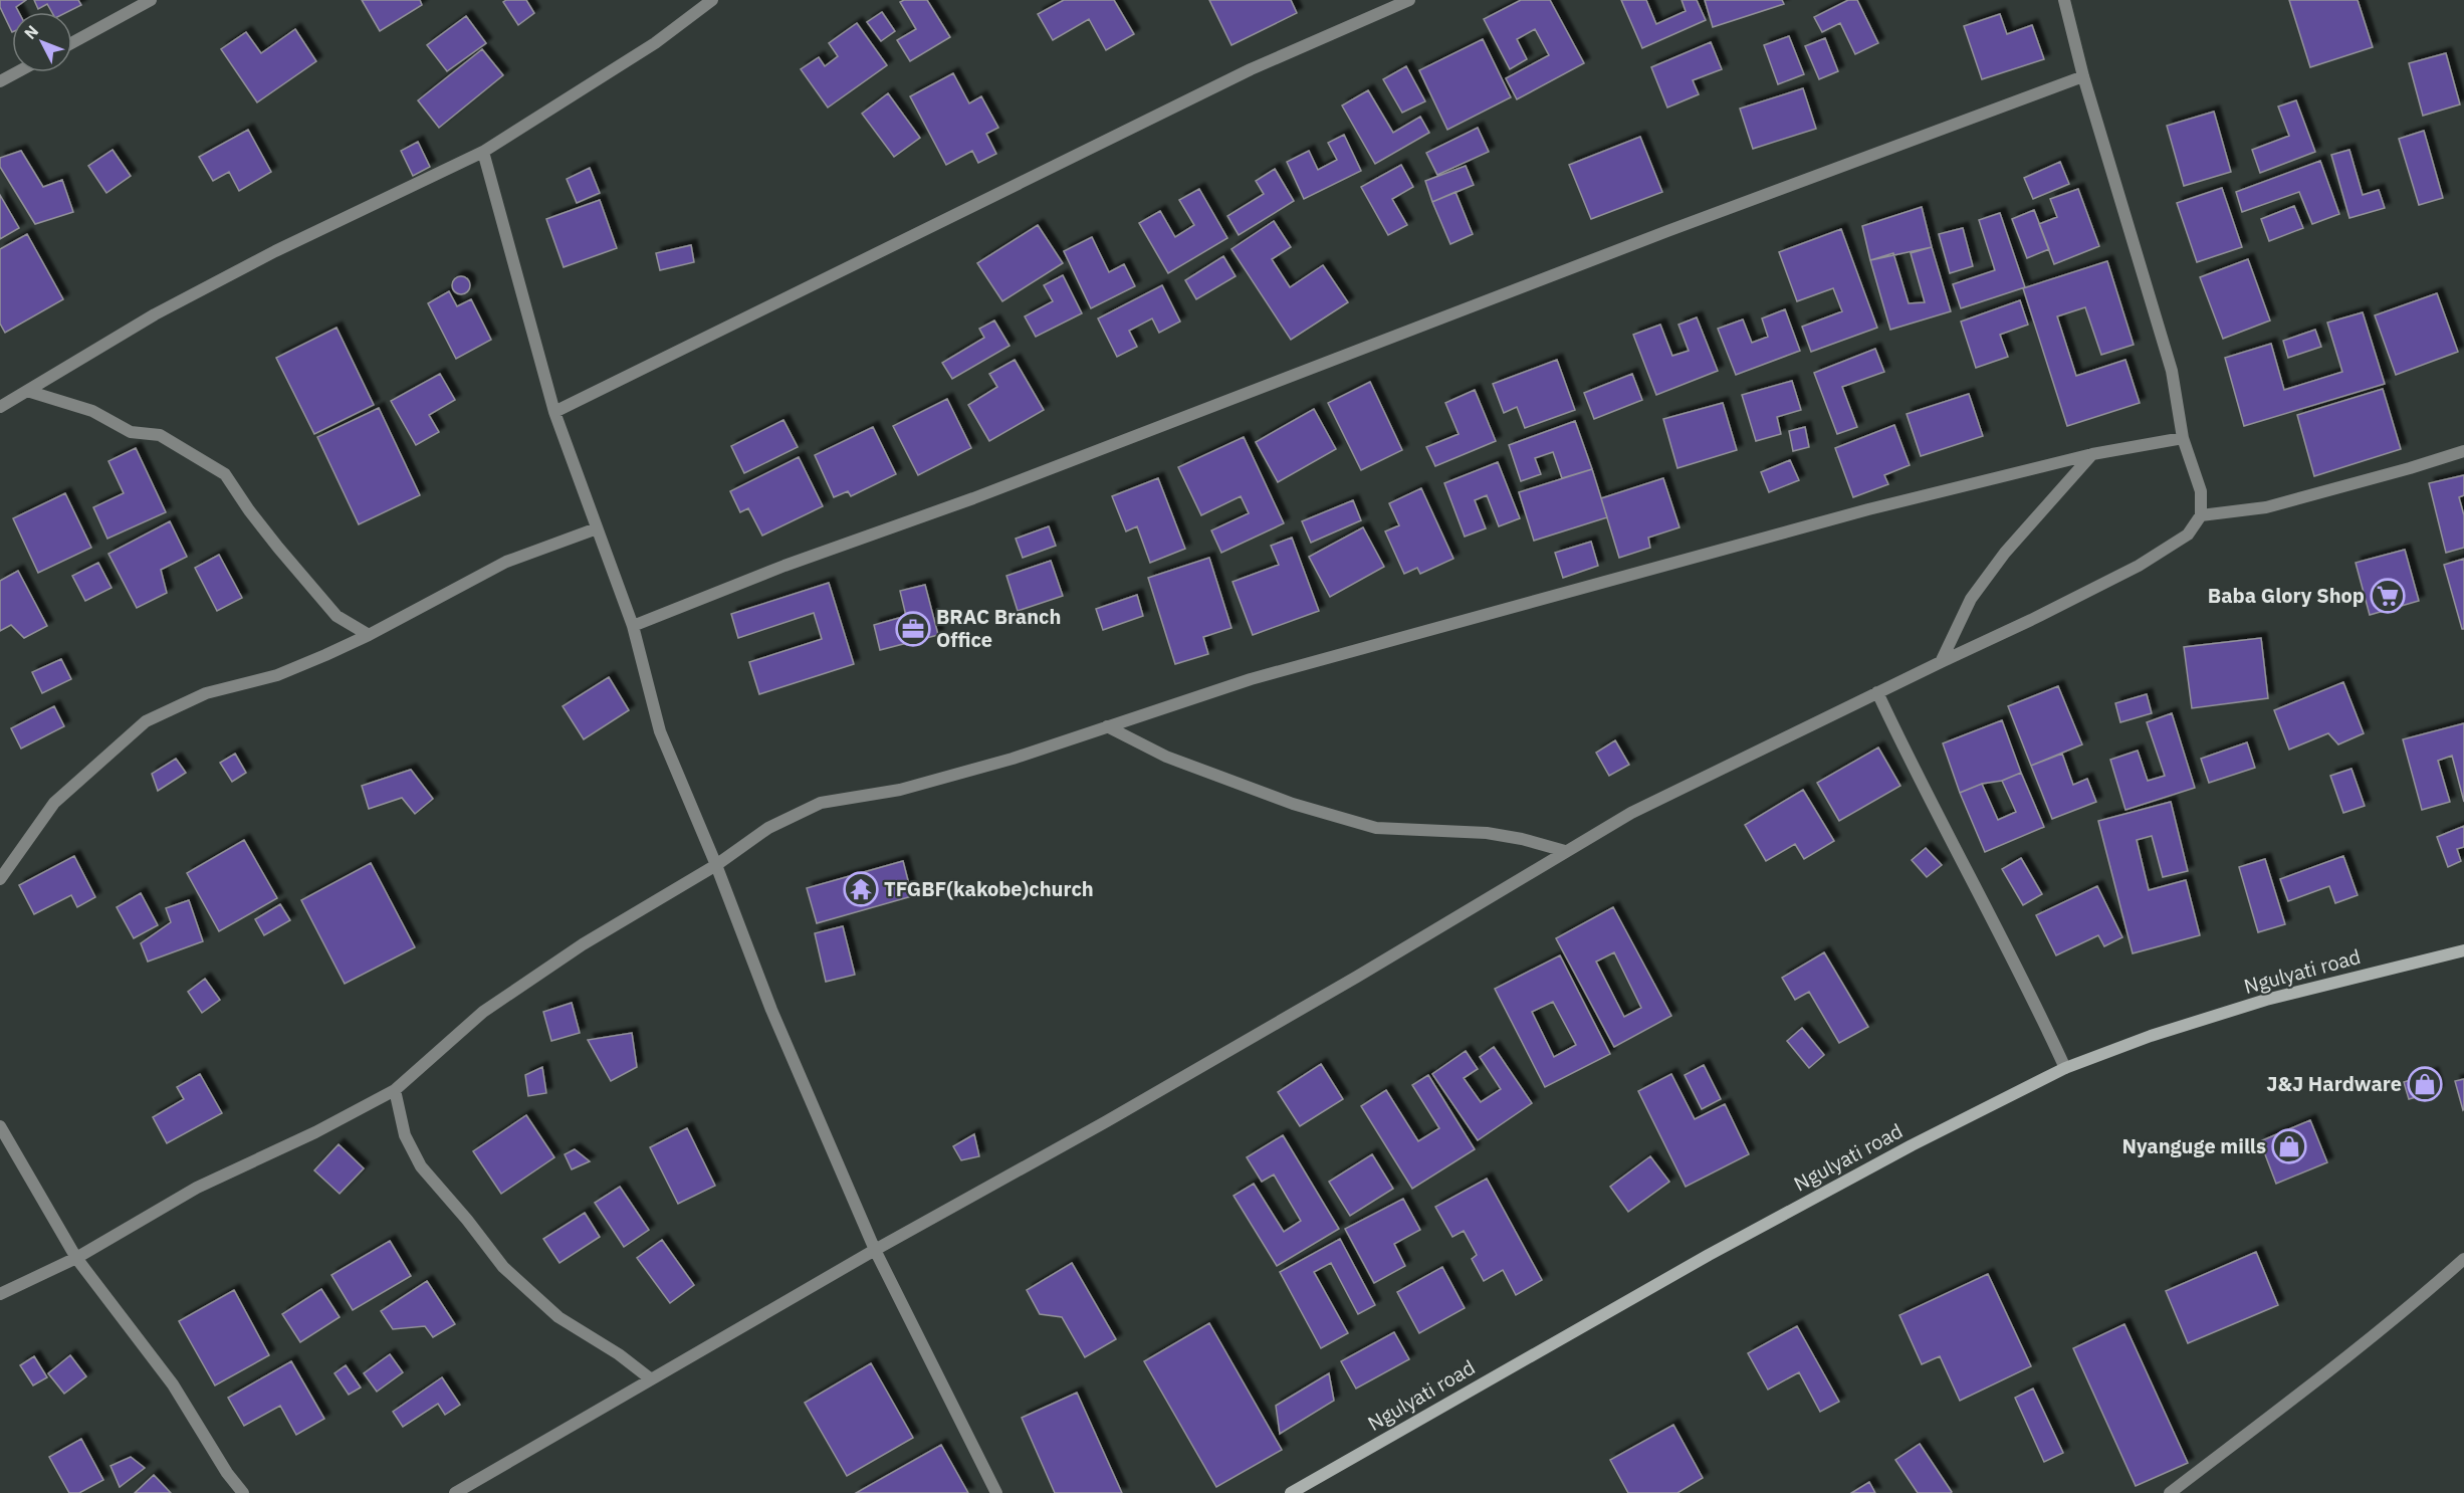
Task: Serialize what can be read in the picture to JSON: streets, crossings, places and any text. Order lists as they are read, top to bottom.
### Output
{
  "streets": {
    "main road": ["Ngulyati road"]
  },
  "places": {
    "supermarket": ["Baba Glory Shop"],
    "office": ["BRAC Branch Office"],
    "temple": ["TFGBF(kakobe)church"],
    "shop": ["J&J Hardware", "Nyanguge mills"]
  },
  "north": "top left"
}
